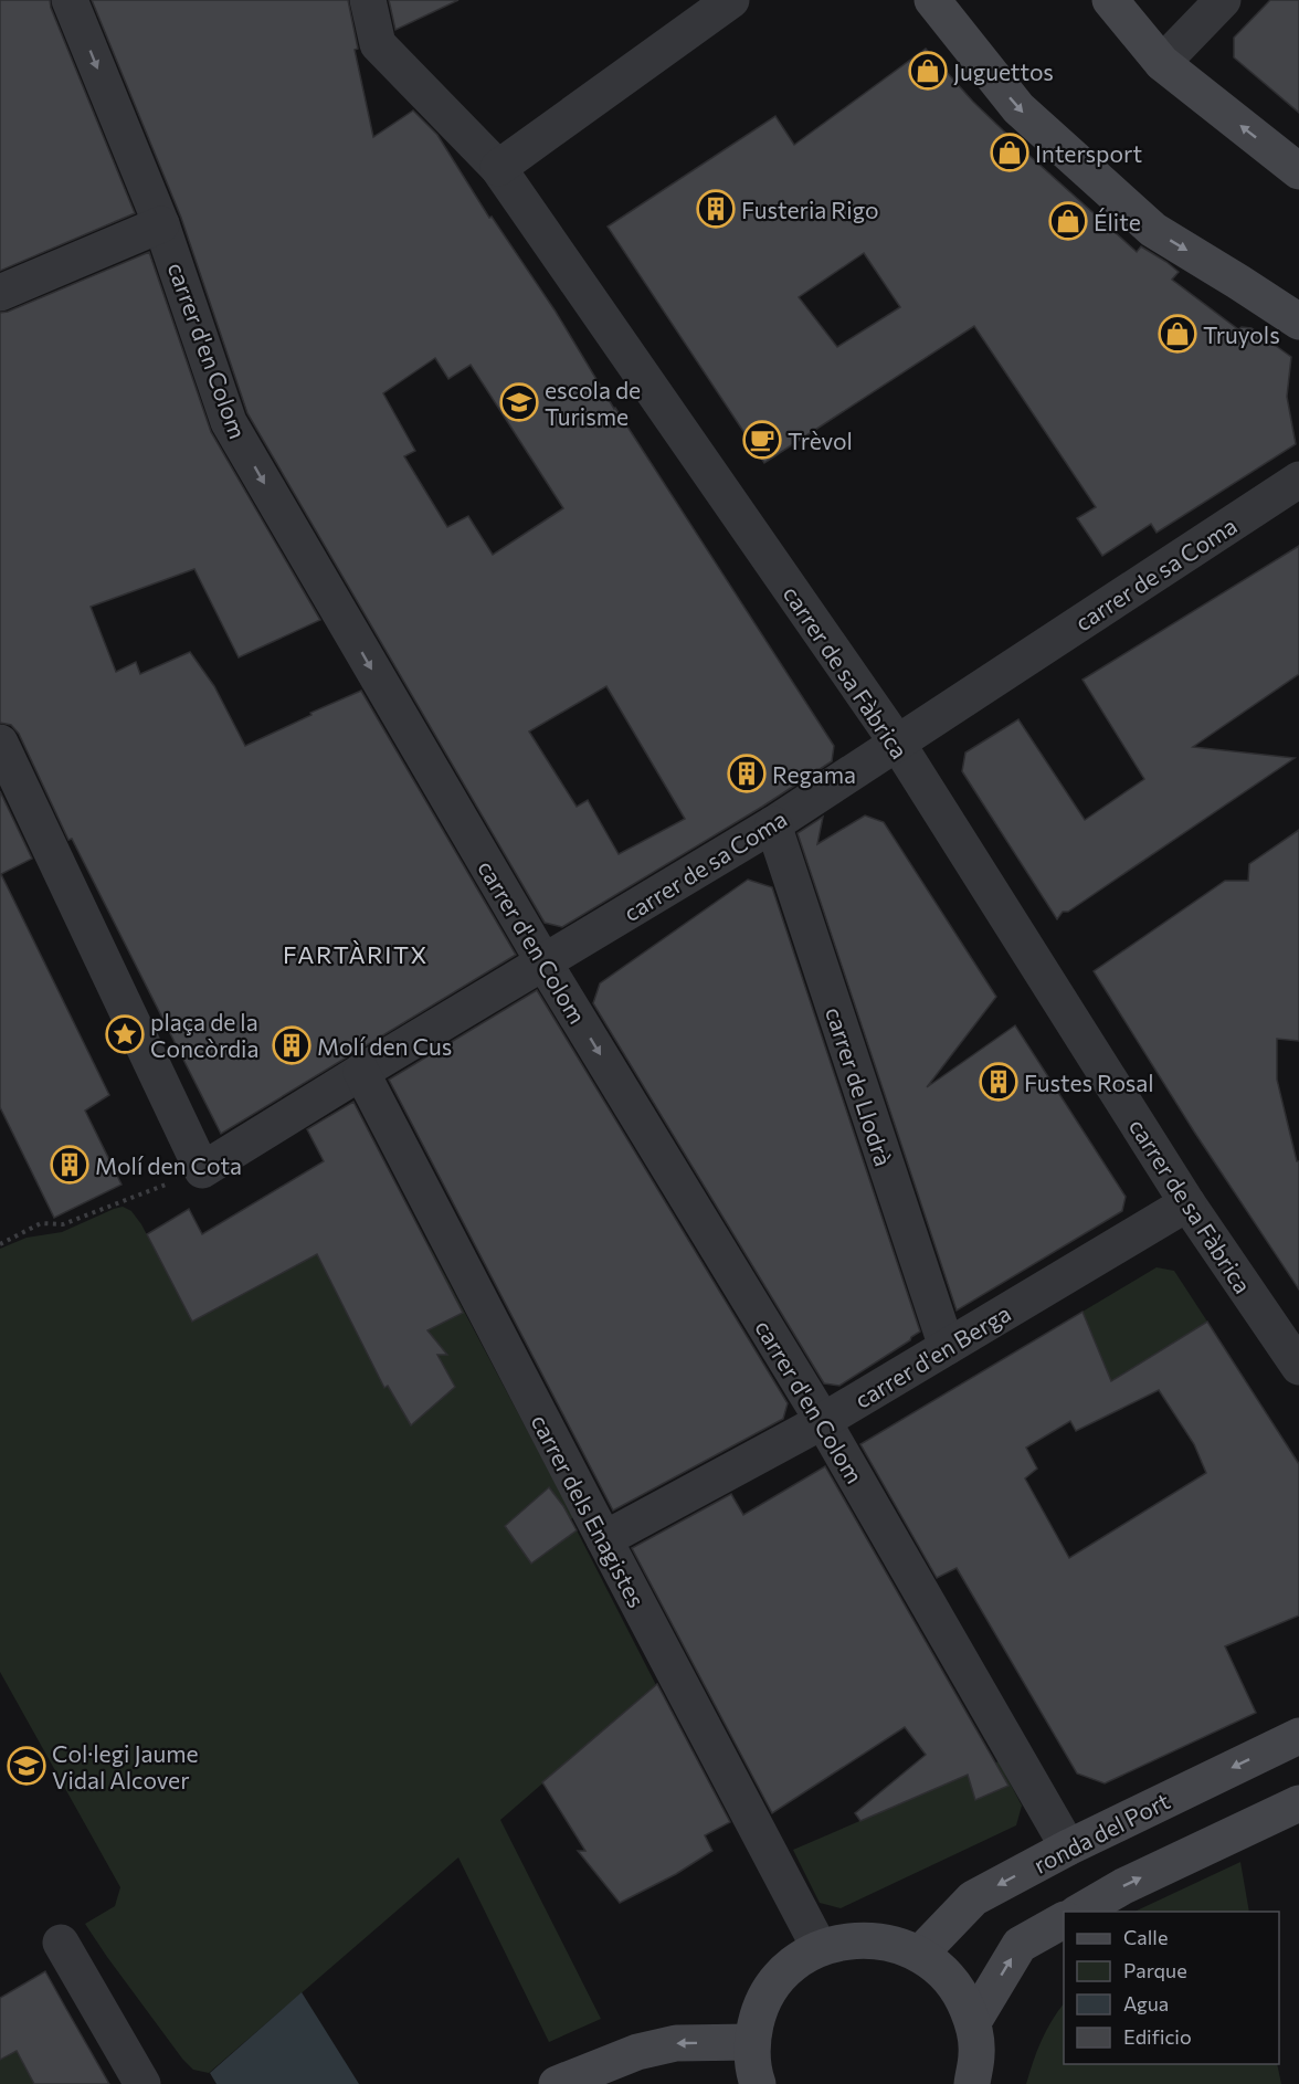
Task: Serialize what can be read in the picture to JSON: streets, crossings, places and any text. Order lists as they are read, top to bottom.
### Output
{
  "streets": {
    "main road": ["ronda del Port"],
    "street": [
      "carrer d'en Colom",
      "carrer de sa Coma",
      "carrer de sa Fàbrica",
      "carrer de Llodrà",
      "carrer d'en Berga",
      "carrer dels Enagistes"
    ]
  },
  "crossings": [
    ["carrer d'en Colom", "carrer de sa Coma"],
    ["carrer d'en Colom", "carrer d'en Berga"],
    ["carrer d'en Colom", "ronda del Port"],
    ["carrer de sa Coma", "carrer de sa Fàbrica"],
    ["carrer de sa Coma", "carrer de Llodrà"],
    ["carrer de sa Coma", "carrer dels Enagistes"],
    ["carrer de sa Fàbrica", "carrer d'en Berga"],
    ["carrer de Llodrà", "carrer d'en Berga"],
    ["carrer d'en Berga", "carrer dels Enagistes"]
  ],
  "one_way": ["carrer d'en Colom"],
  "districts": ["FARTÀRITX"],
  "places": {
    "shop": [
      "Juguettos",
      "Intersport",
      "Élite",
      "Truyols"
    ],
    "building": [
      "Fusteria Rigo",
      "Regama",
      "Molí den Cus",
      "Fustes Rosal",
      "Molí den Cota"
    ],
    "school or university": ["escola de Turisme", "Col·legi Jaume Vidal Alcover"],
    "cafe": ["Trèvol"],
    "place": ["plaça de la Concòrdia"]
  },
  "legend": [
    "Calle",
    "Parque",
    "Agua",
    "Edificio"
  ]
}
